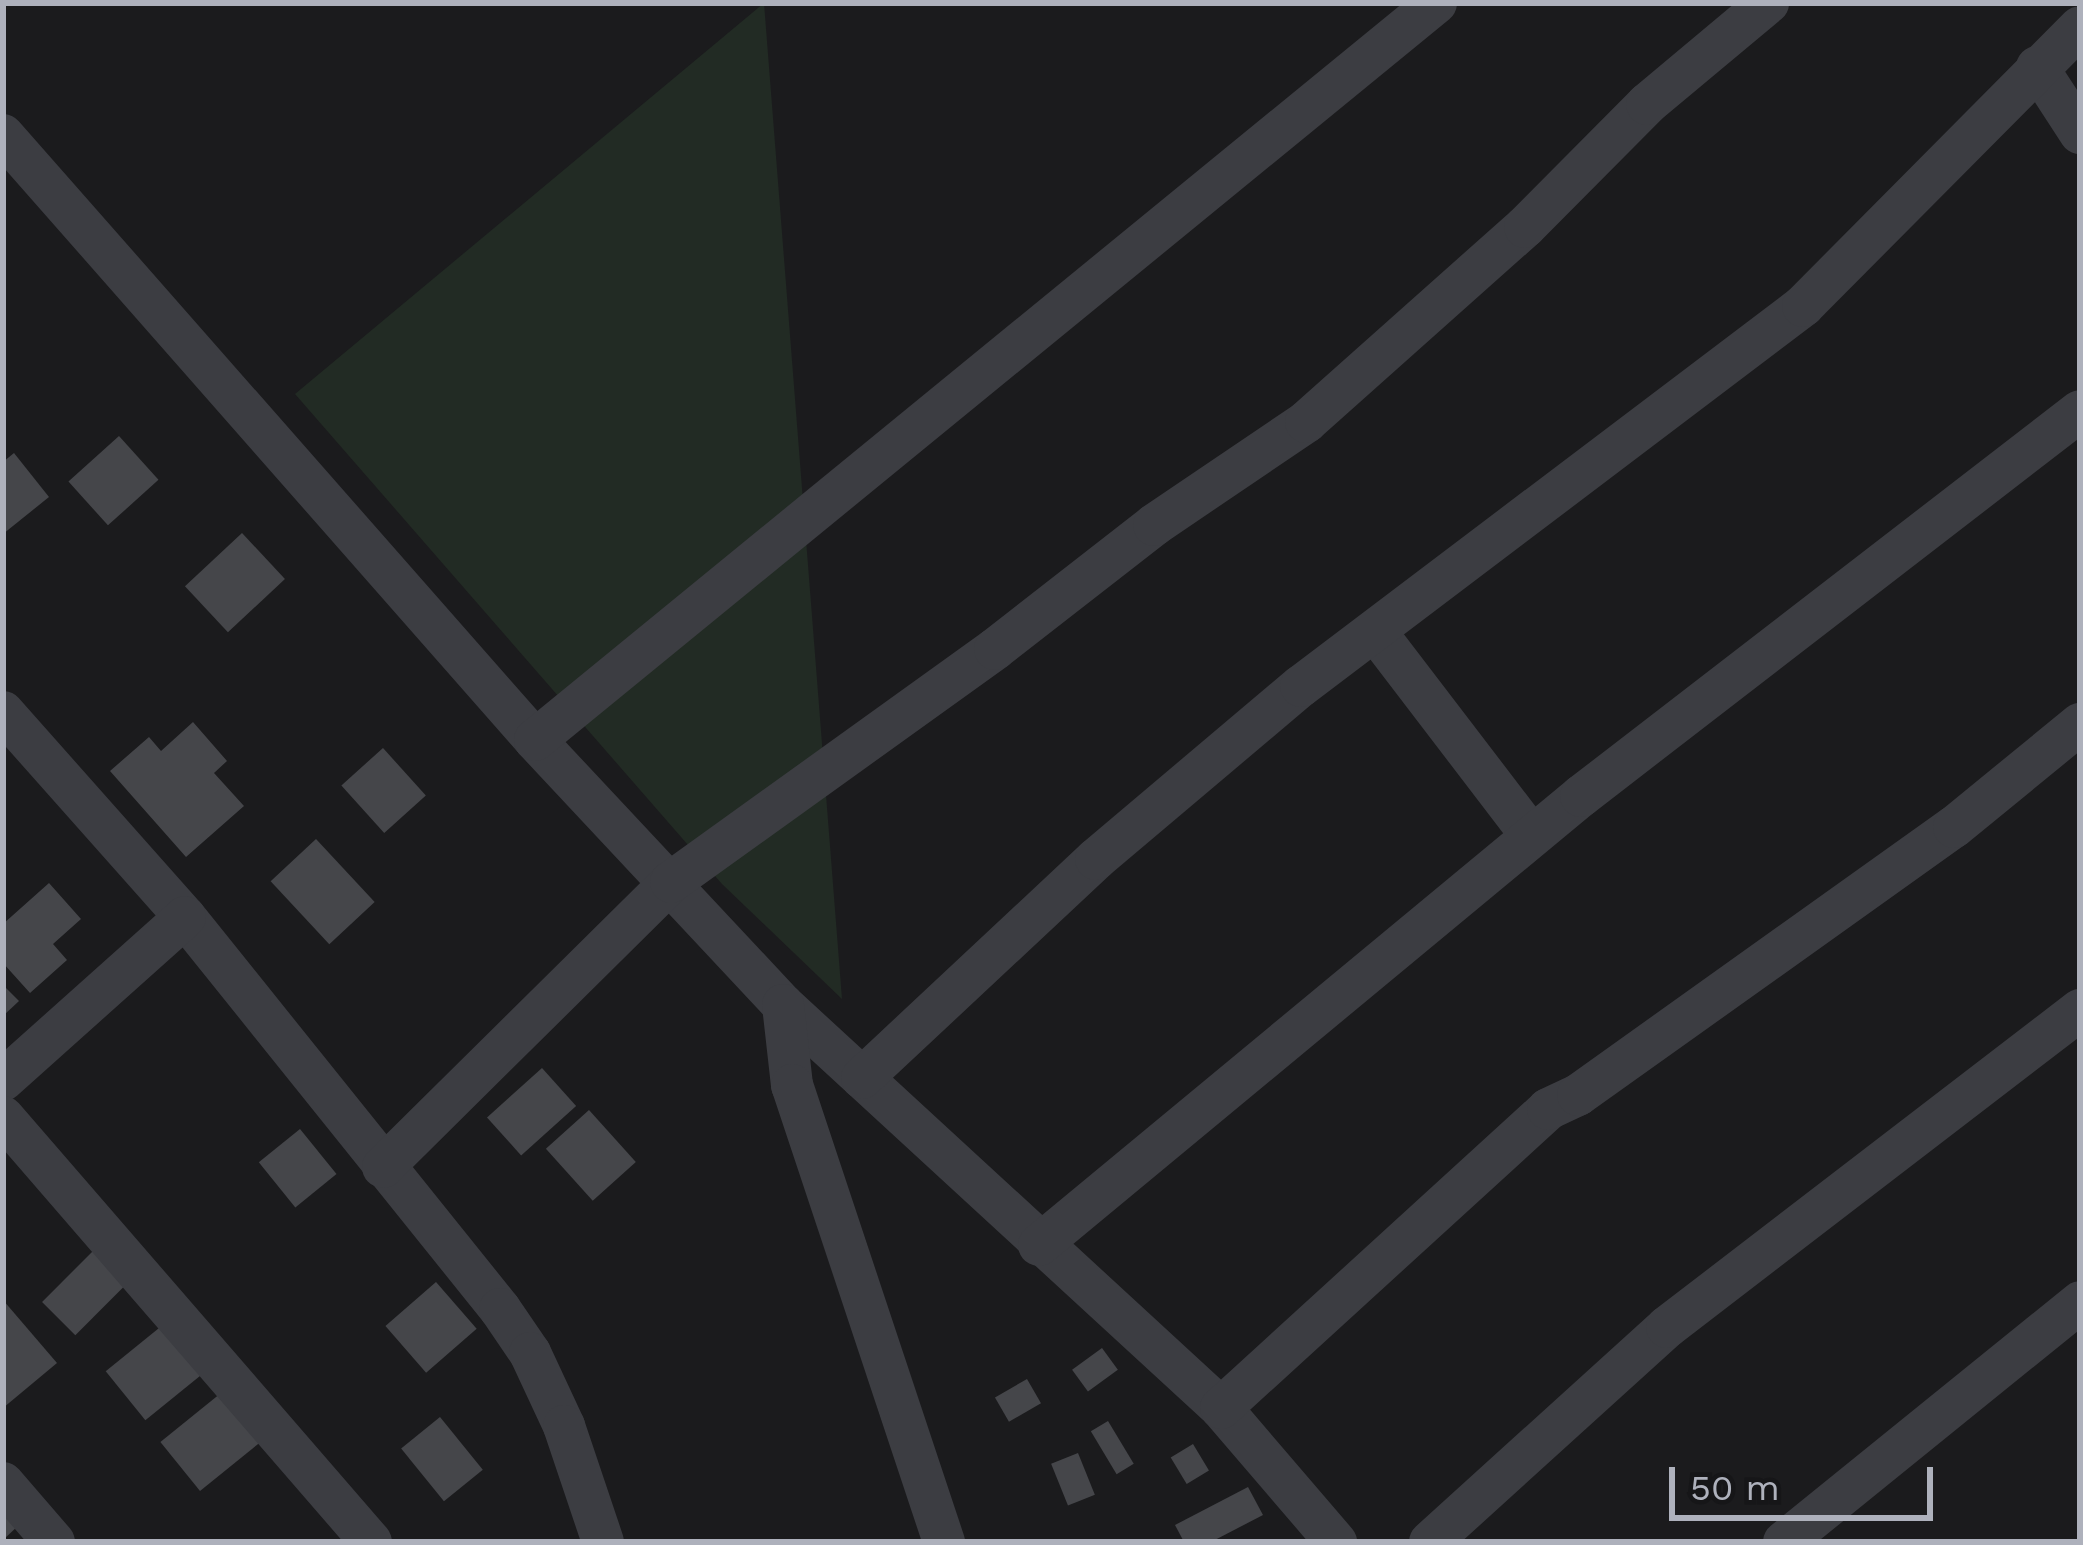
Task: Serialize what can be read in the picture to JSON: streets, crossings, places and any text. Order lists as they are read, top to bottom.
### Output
{
  "scale_bar": "50 m"
}
